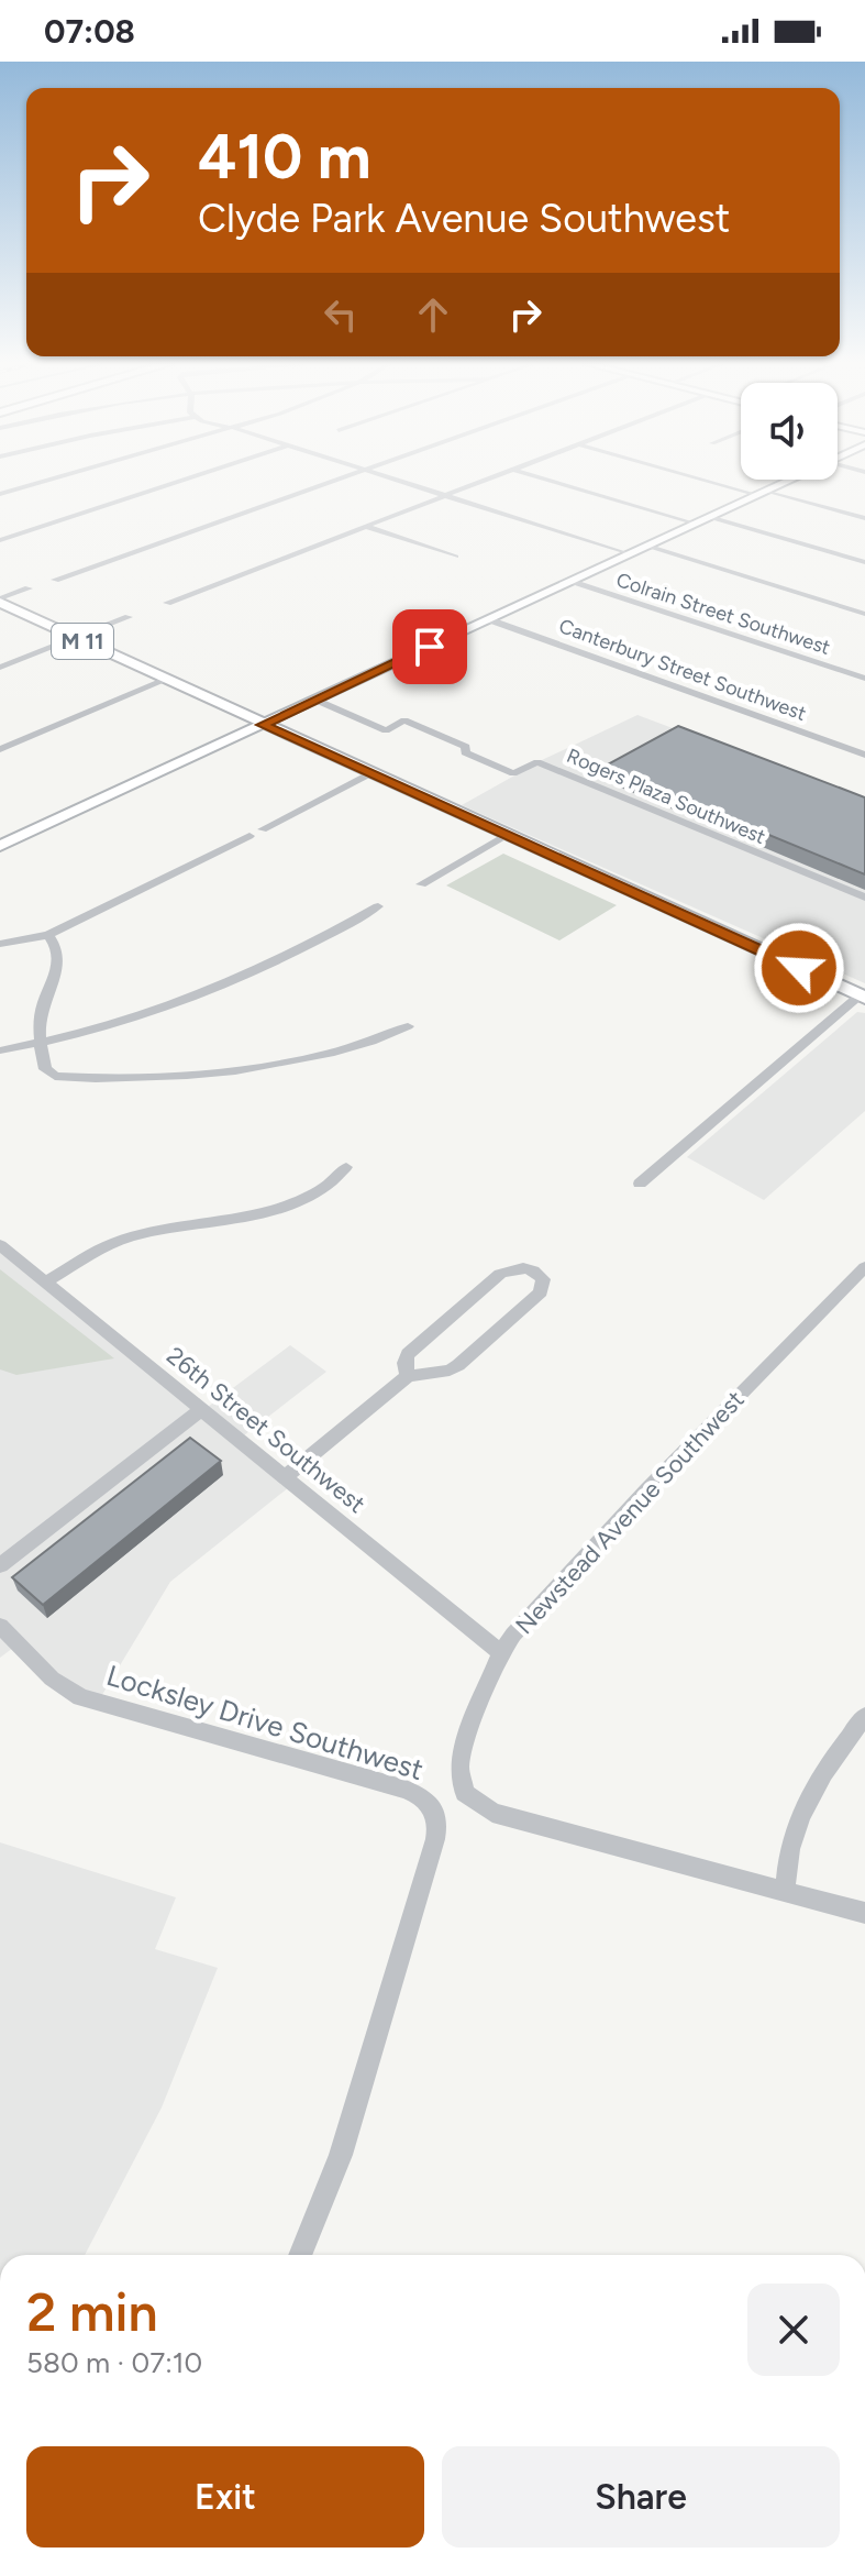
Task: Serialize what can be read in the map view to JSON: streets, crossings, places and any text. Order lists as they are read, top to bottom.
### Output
{
  "streets": {
    "main road": ["M 11"],
    "street": [
      "Colrain Street Southwest",
      "Canterbury Street Southwest",
      "Rogers Plaza Southwest",
      "26th Street Southwest",
      "Newstead Avenue Southwest",
      "Locksley Drive Southwest"
    ]
  },
  "crossings": [
    ["26th Street Southwest", "Newstead Avenue Southwest"]
  ],
  "page": {
    "status": "07:08",
    "turn": ["410 m", "Clyde Park Avenue Southwest"],
    "heading": ["2 min", "580 m · 07:10"],
    "buttons": ["Exit", "Share"]
  }
}
